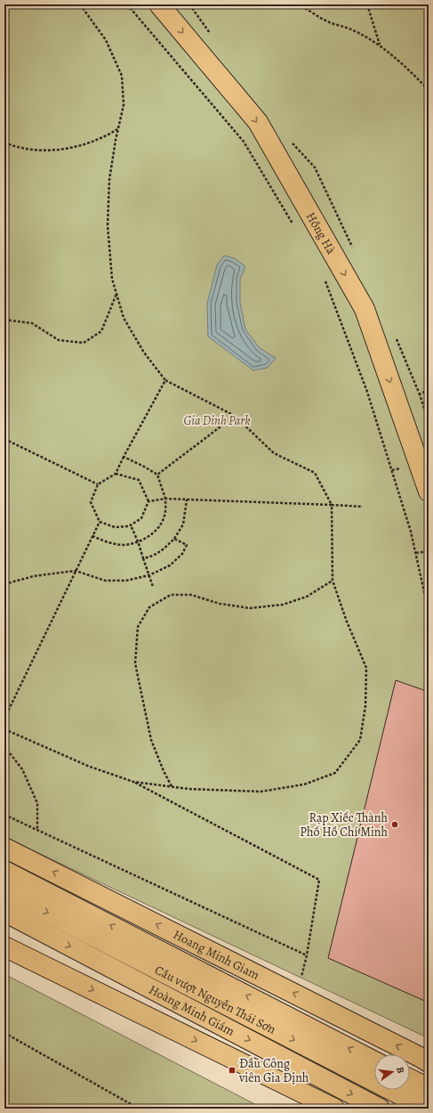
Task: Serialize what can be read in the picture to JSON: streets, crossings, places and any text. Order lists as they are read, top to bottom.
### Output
{
  "streets": {
    "main road": [
      "Hồng Hà",
      "Hoang Minh Giam",
      "Cầu vượt Nguyễn Thái Sơn",
      "Hoàng Minh Giám"
    ]
  },
  "one_way": ["Hồng Hà", "Hoang Minh Giam", "Hoàng Minh Giám"],
  "parks": ["Gia Dinh Park"],
  "places": {
    "other": ["Rạp Xiếc Thành Phố Hồ Chí Minh"],
    "transit": ["Đầu Công viên Gia Định"]
  },
  "north": "right"
}
